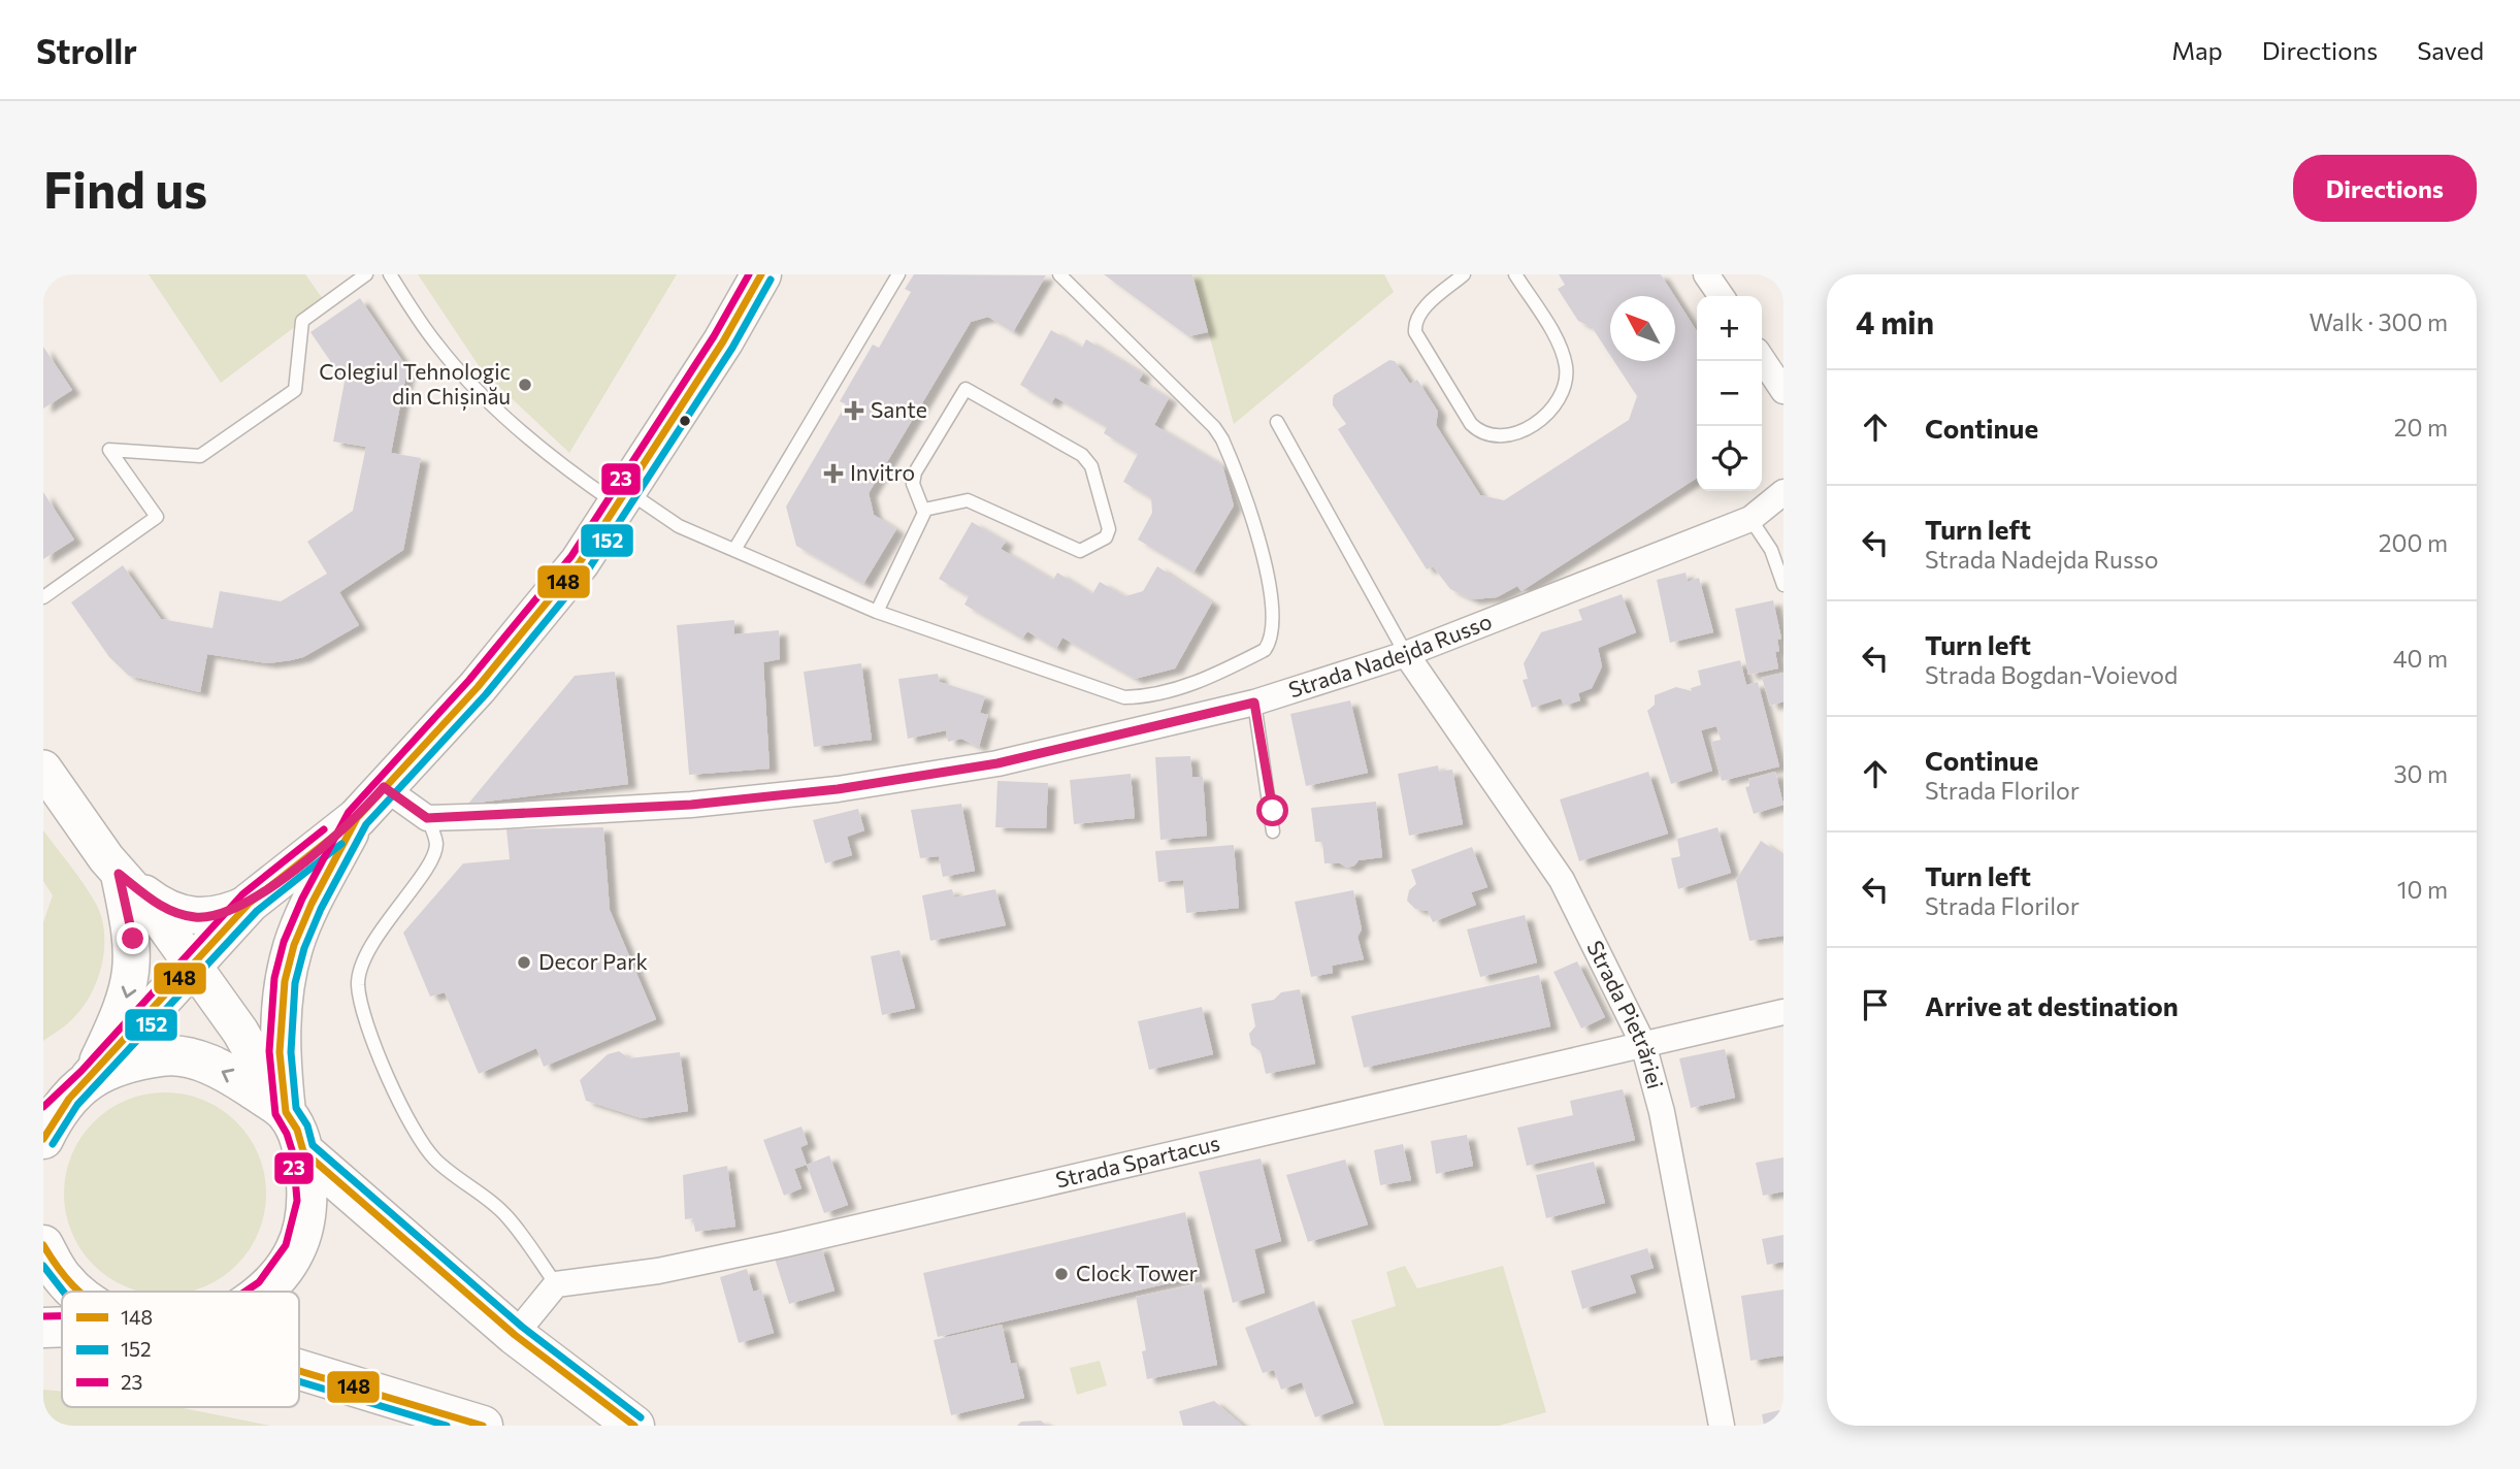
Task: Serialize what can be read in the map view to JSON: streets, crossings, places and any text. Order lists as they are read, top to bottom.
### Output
{
  "streets": {
    "street": ["Strada Nadejda Russo", "Strada Pietrăriei", "Strada Spartacus"]
  },
  "crossings": [
    ["Strada Nadejda Russo", "Strada Pietrăriei"],
    ["Strada Pietrăriei", "Strada Spartacus"]
  ],
  "places": {
    "other": ["Colegiul Tehnologic din Chișinău", "Decor Park", "Clock Tower"],
    "health": ["Sante", "Invitro"]
  },
  "lines": ["transit line 148", "transit line 23", "transit line 152"],
  "legend": ["148", "152", "23"],
  "north": "top left",
  "page": {
    "header": "Strollr",
    "nav": ["Map", "Directions", "Saved"],
    "buttons": "Directions",
    "title": "Find us",
    "heading": ["4 min", "Walk · 300 m"],
    "map_buttons": ["+", "−"],
    "list": [
      ["Continue", "20 m"],
      ["Turn left", "Strada Nadejda Russo", "200 m"],
      ["Turn left", "Strada Bogdan-Voievod", "40 m"],
      ["Continue", "Strada Florilor", "30 m"],
      ["Turn left", "Strada Florilor", "10 m"],
      "Arrive at destination"
    ]
  }
}
